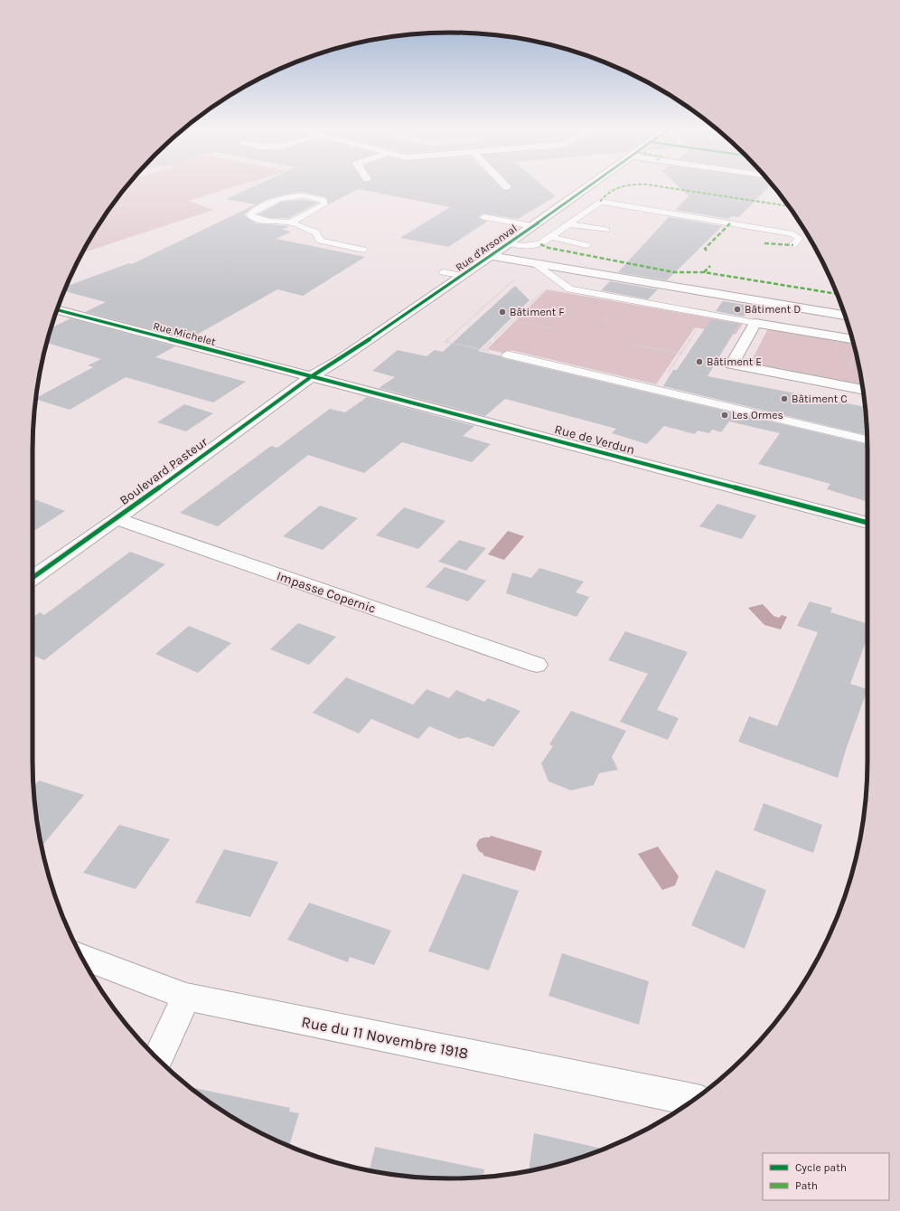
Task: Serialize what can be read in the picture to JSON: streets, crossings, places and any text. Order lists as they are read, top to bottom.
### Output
{
  "streets": {
    "street": [
      "Rue d'Arsonval",
      "Rue Michelet",
      "Rue de Verdun",
      "Boulevard Pasteur",
      "Impasse Copernic",
      "Rue du 11 Novembre 1918"
    ]
  },
  "crossings": [
    ["Rue d'Arsonval", "Rue Michelet"],
    ["Rue d'Arsonval", "Rue de Verdun"],
    ["Rue d'Arsonval", "Boulevard Pasteur"],
    ["Rue Michelet", "Rue de Verdun"],
    ["Rue Michelet", "Boulevard Pasteur"],
    ["Rue de Verdun", "Boulevard Pasteur"],
    ["Boulevard Pasteur", "Impasse Copernic"]
  ],
  "places": [
    "Bâtiment D",
    "Bâtiment F",
    "Bâtiment E",
    "Bâtiment C",
    "Les Ormes"
  ],
  "legend": ["Cycle path", "Path"]
}
